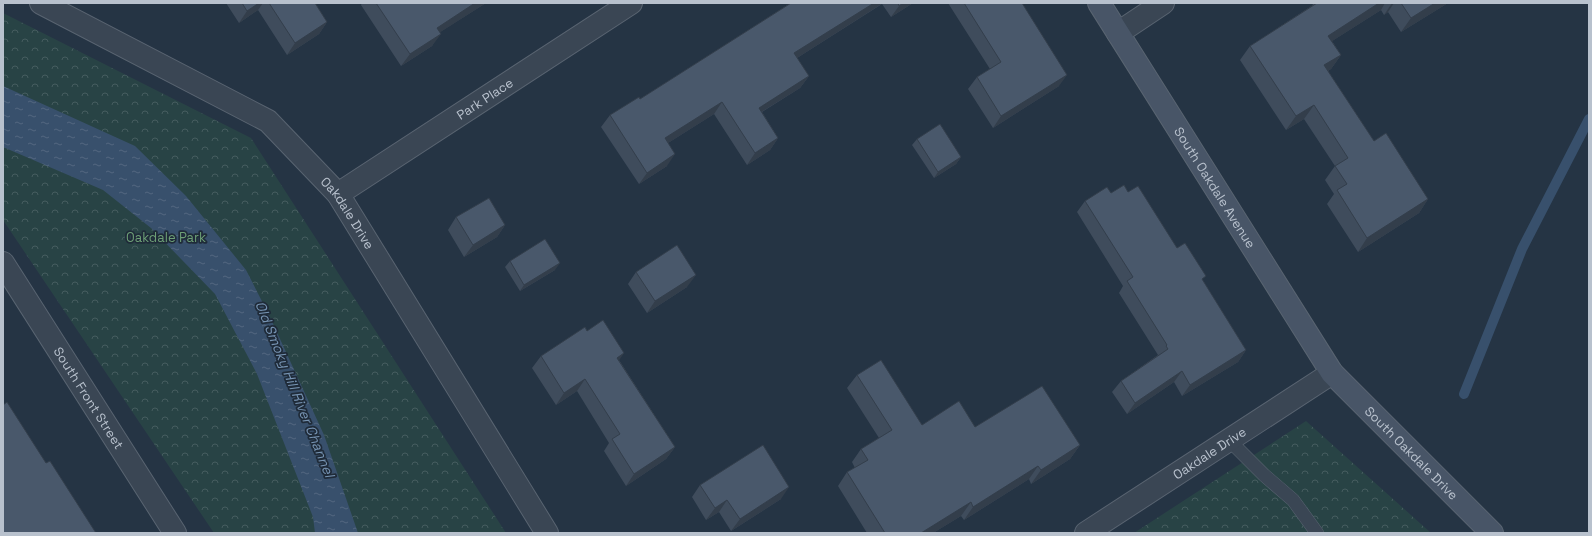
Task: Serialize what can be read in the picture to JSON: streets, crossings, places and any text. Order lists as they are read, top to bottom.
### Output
{
  "streets": {
    "street": [
      "Park Place",
      "South Oakdale Avenue",
      "Oakdale Drive",
      "South Front Street",
      "South Oakdale Drive"
    ]
  },
  "crossings": [
    ["Park Place", "Oakdale Drive"],
    ["South Oakdale Avenue", "Oakdale Drive"],
    ["South Oakdale Avenue", "South Oakdale Drive"],
    ["Oakdale Drive", "South Oakdale Drive"]
  ],
  "water": ["Old Smoky Hill River Channel"],
  "parks": ["Oakdale Park"]
}
